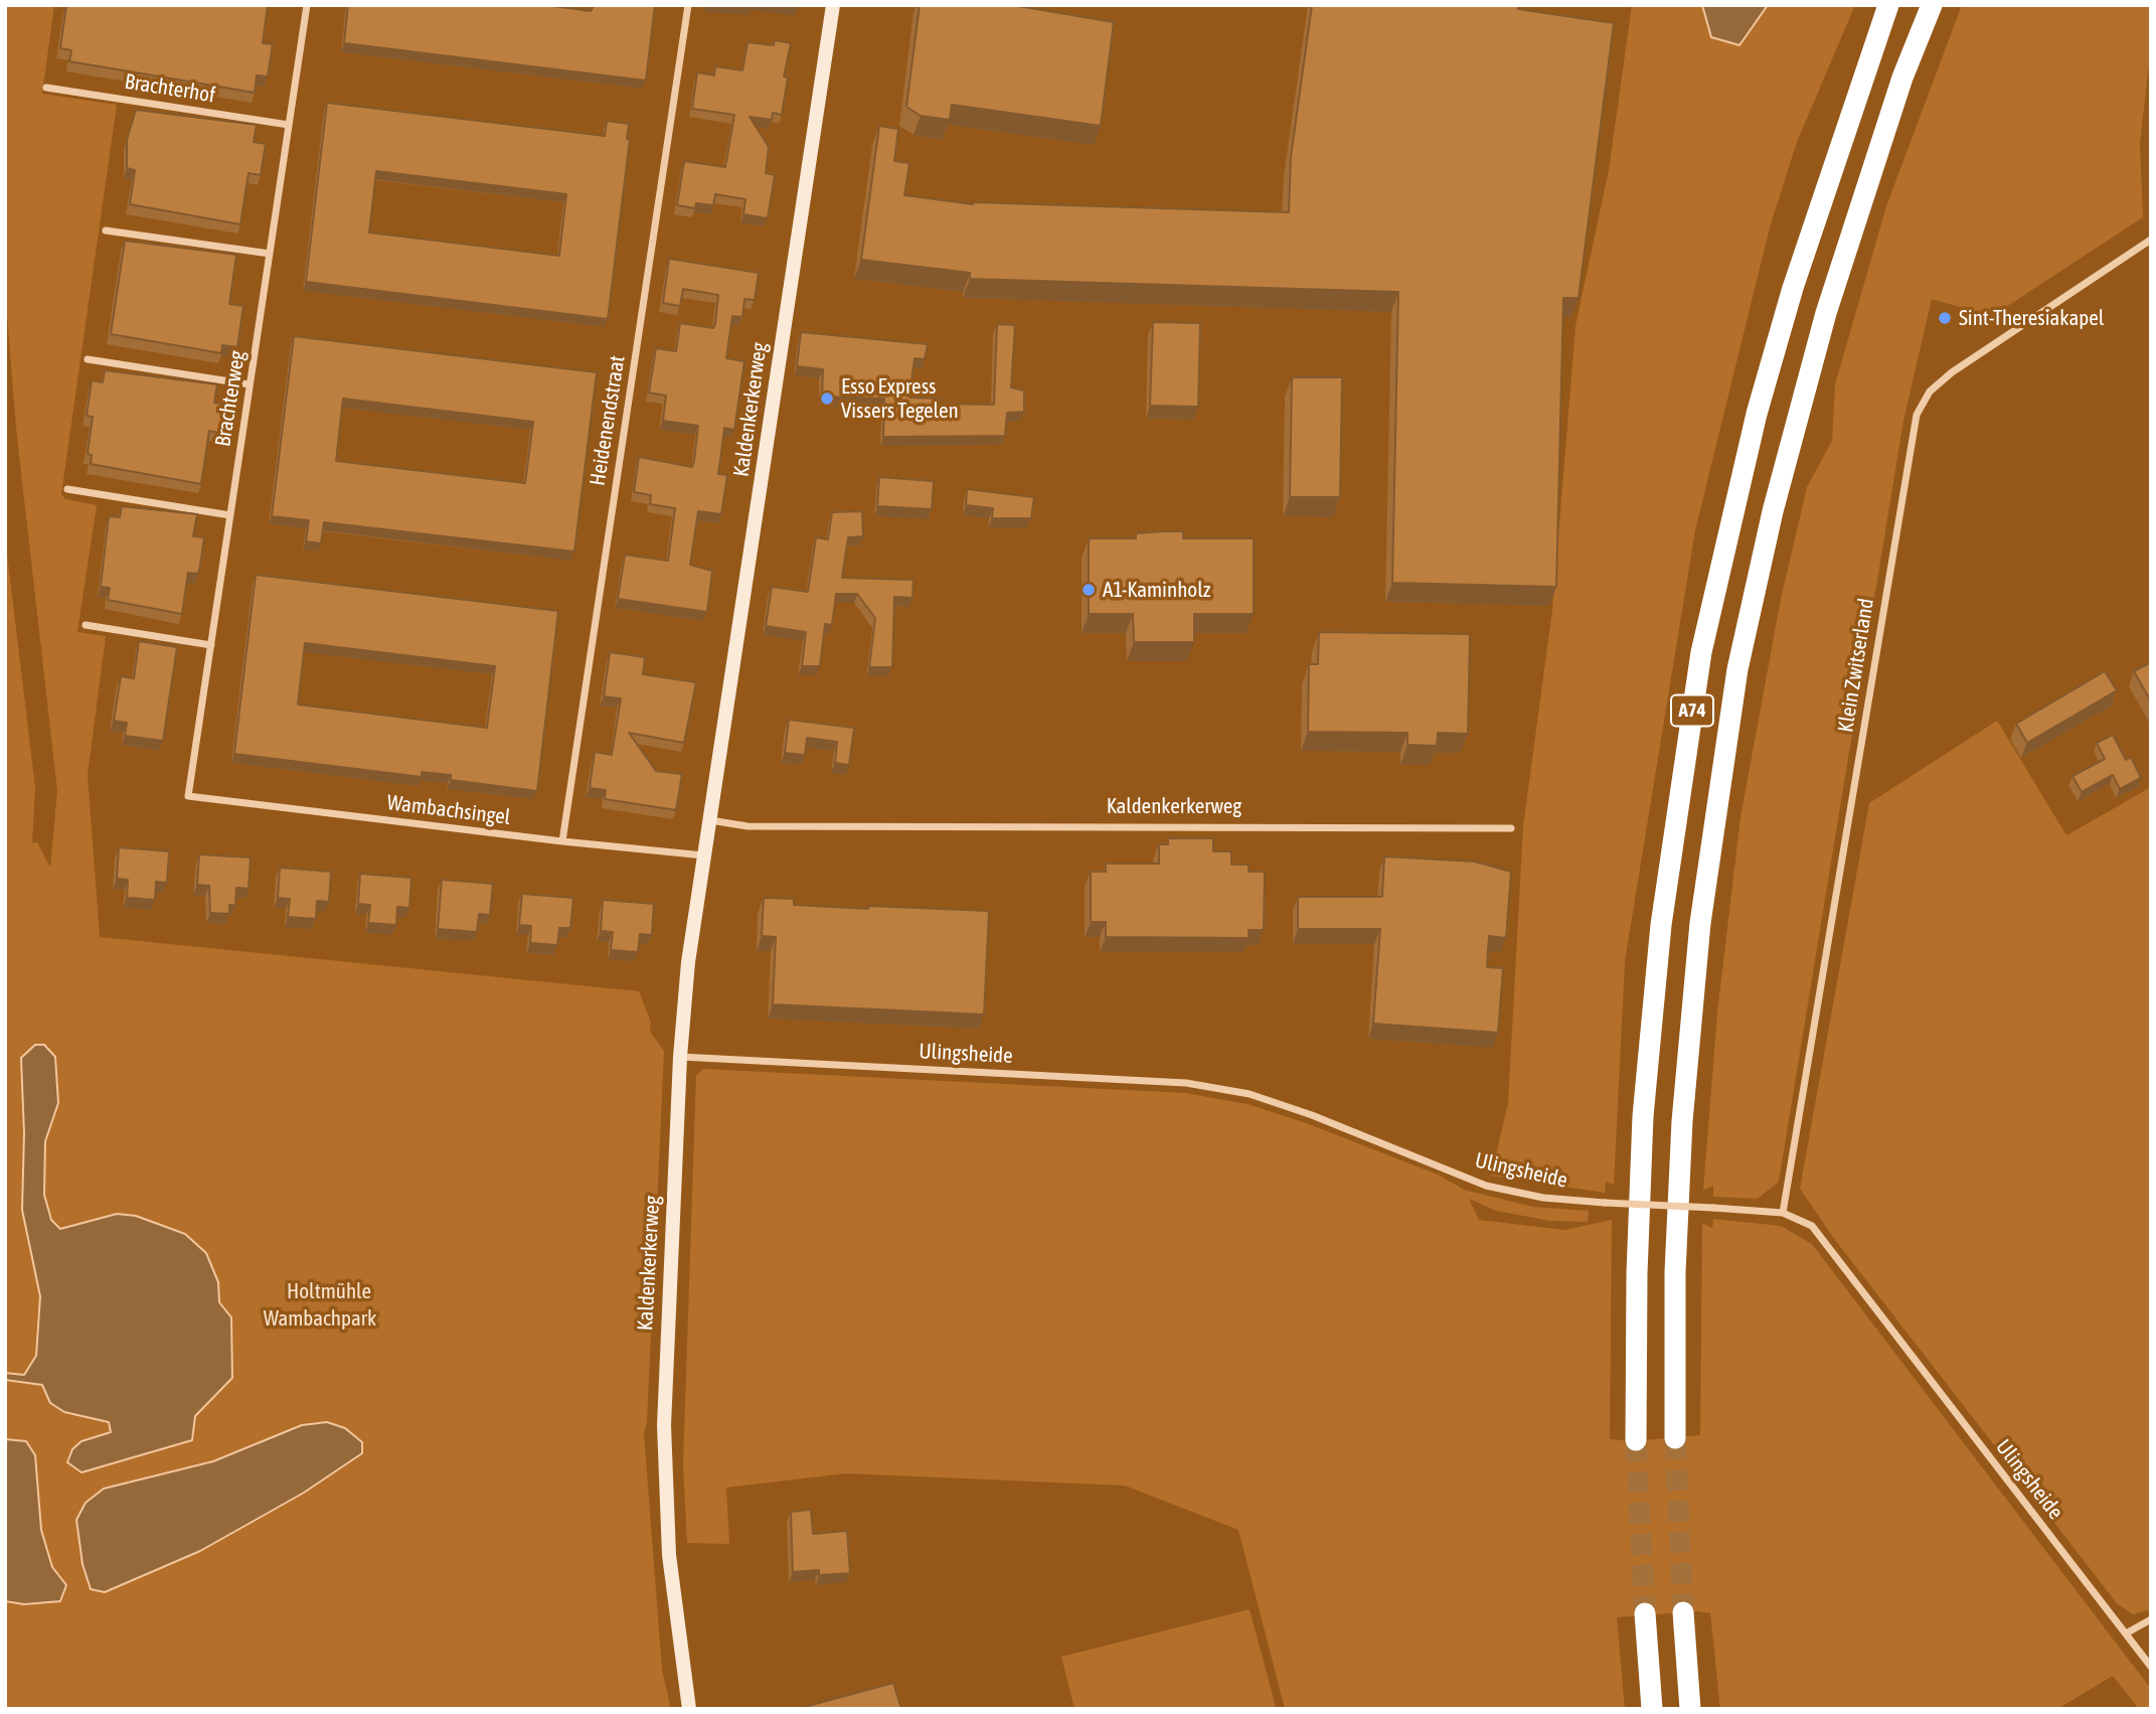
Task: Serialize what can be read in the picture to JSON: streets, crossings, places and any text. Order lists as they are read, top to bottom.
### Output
{
  "streets": {
    "highway": ["A74"],
    "main road": ["Kaldenkerkerweg"],
    "street": [
      "Brachterhof",
      "Brachterweg",
      "Heidenendstraat",
      "Klein Zwitserland",
      "Wambachsingel",
      "Ulingsheide"
    ]
  },
  "crossings": [
    ["Brachterhof", "Brachterweg"],
    ["Brachterweg", "Wambachsingel"],
    ["Kaldenkerkerweg", "Wambachsingel"],
    ["Kaldenkerkerweg", "Ulingsheide"],
    ["Heidenendstraat", "Wambachsingel"],
    ["Klein Zwitserland", "Ulingsheide"]
  ],
  "parks": ["Holtmühle", "Wambachpark"],
  "places": ["Sint-Theresiakapel", "Esso Express Vissers Tegelen", "A1-Kaminholz"]
}
